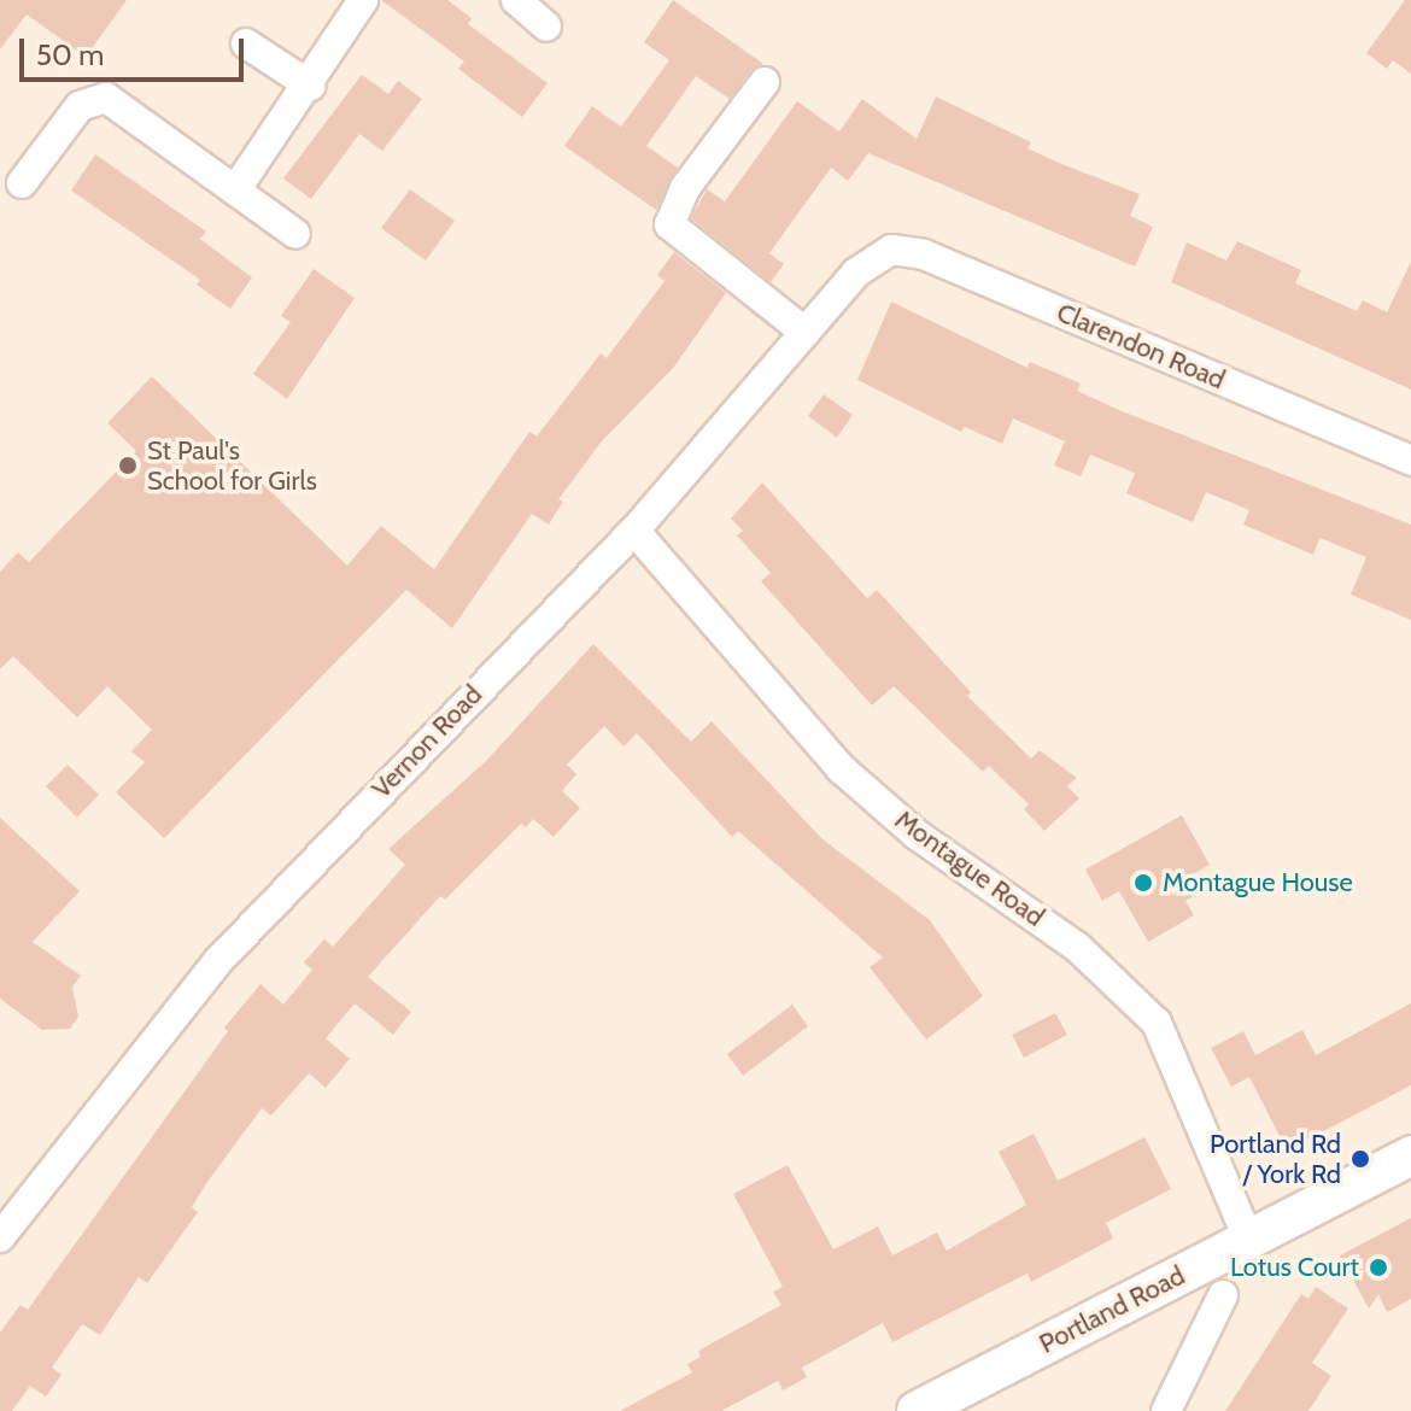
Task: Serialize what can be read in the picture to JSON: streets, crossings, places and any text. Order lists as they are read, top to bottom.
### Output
{
  "streets": {
    "main road": ["Portland Road"],
    "street": ["Clarendon Road", "Vernon Road", "Montague Road"]
  },
  "crossings": [
    ["Clarendon Road", "Vernon Road"],
    ["Vernon Road", "Montague Road"],
    ["Montague Road", "Portland Road"]
  ],
  "places": [
    "St Paul's School for Girls",
    "Montague House",
    "Portland Rd / York Rd",
    "Lotus Court"
  ],
  "scale_bar": "50 m"
}
